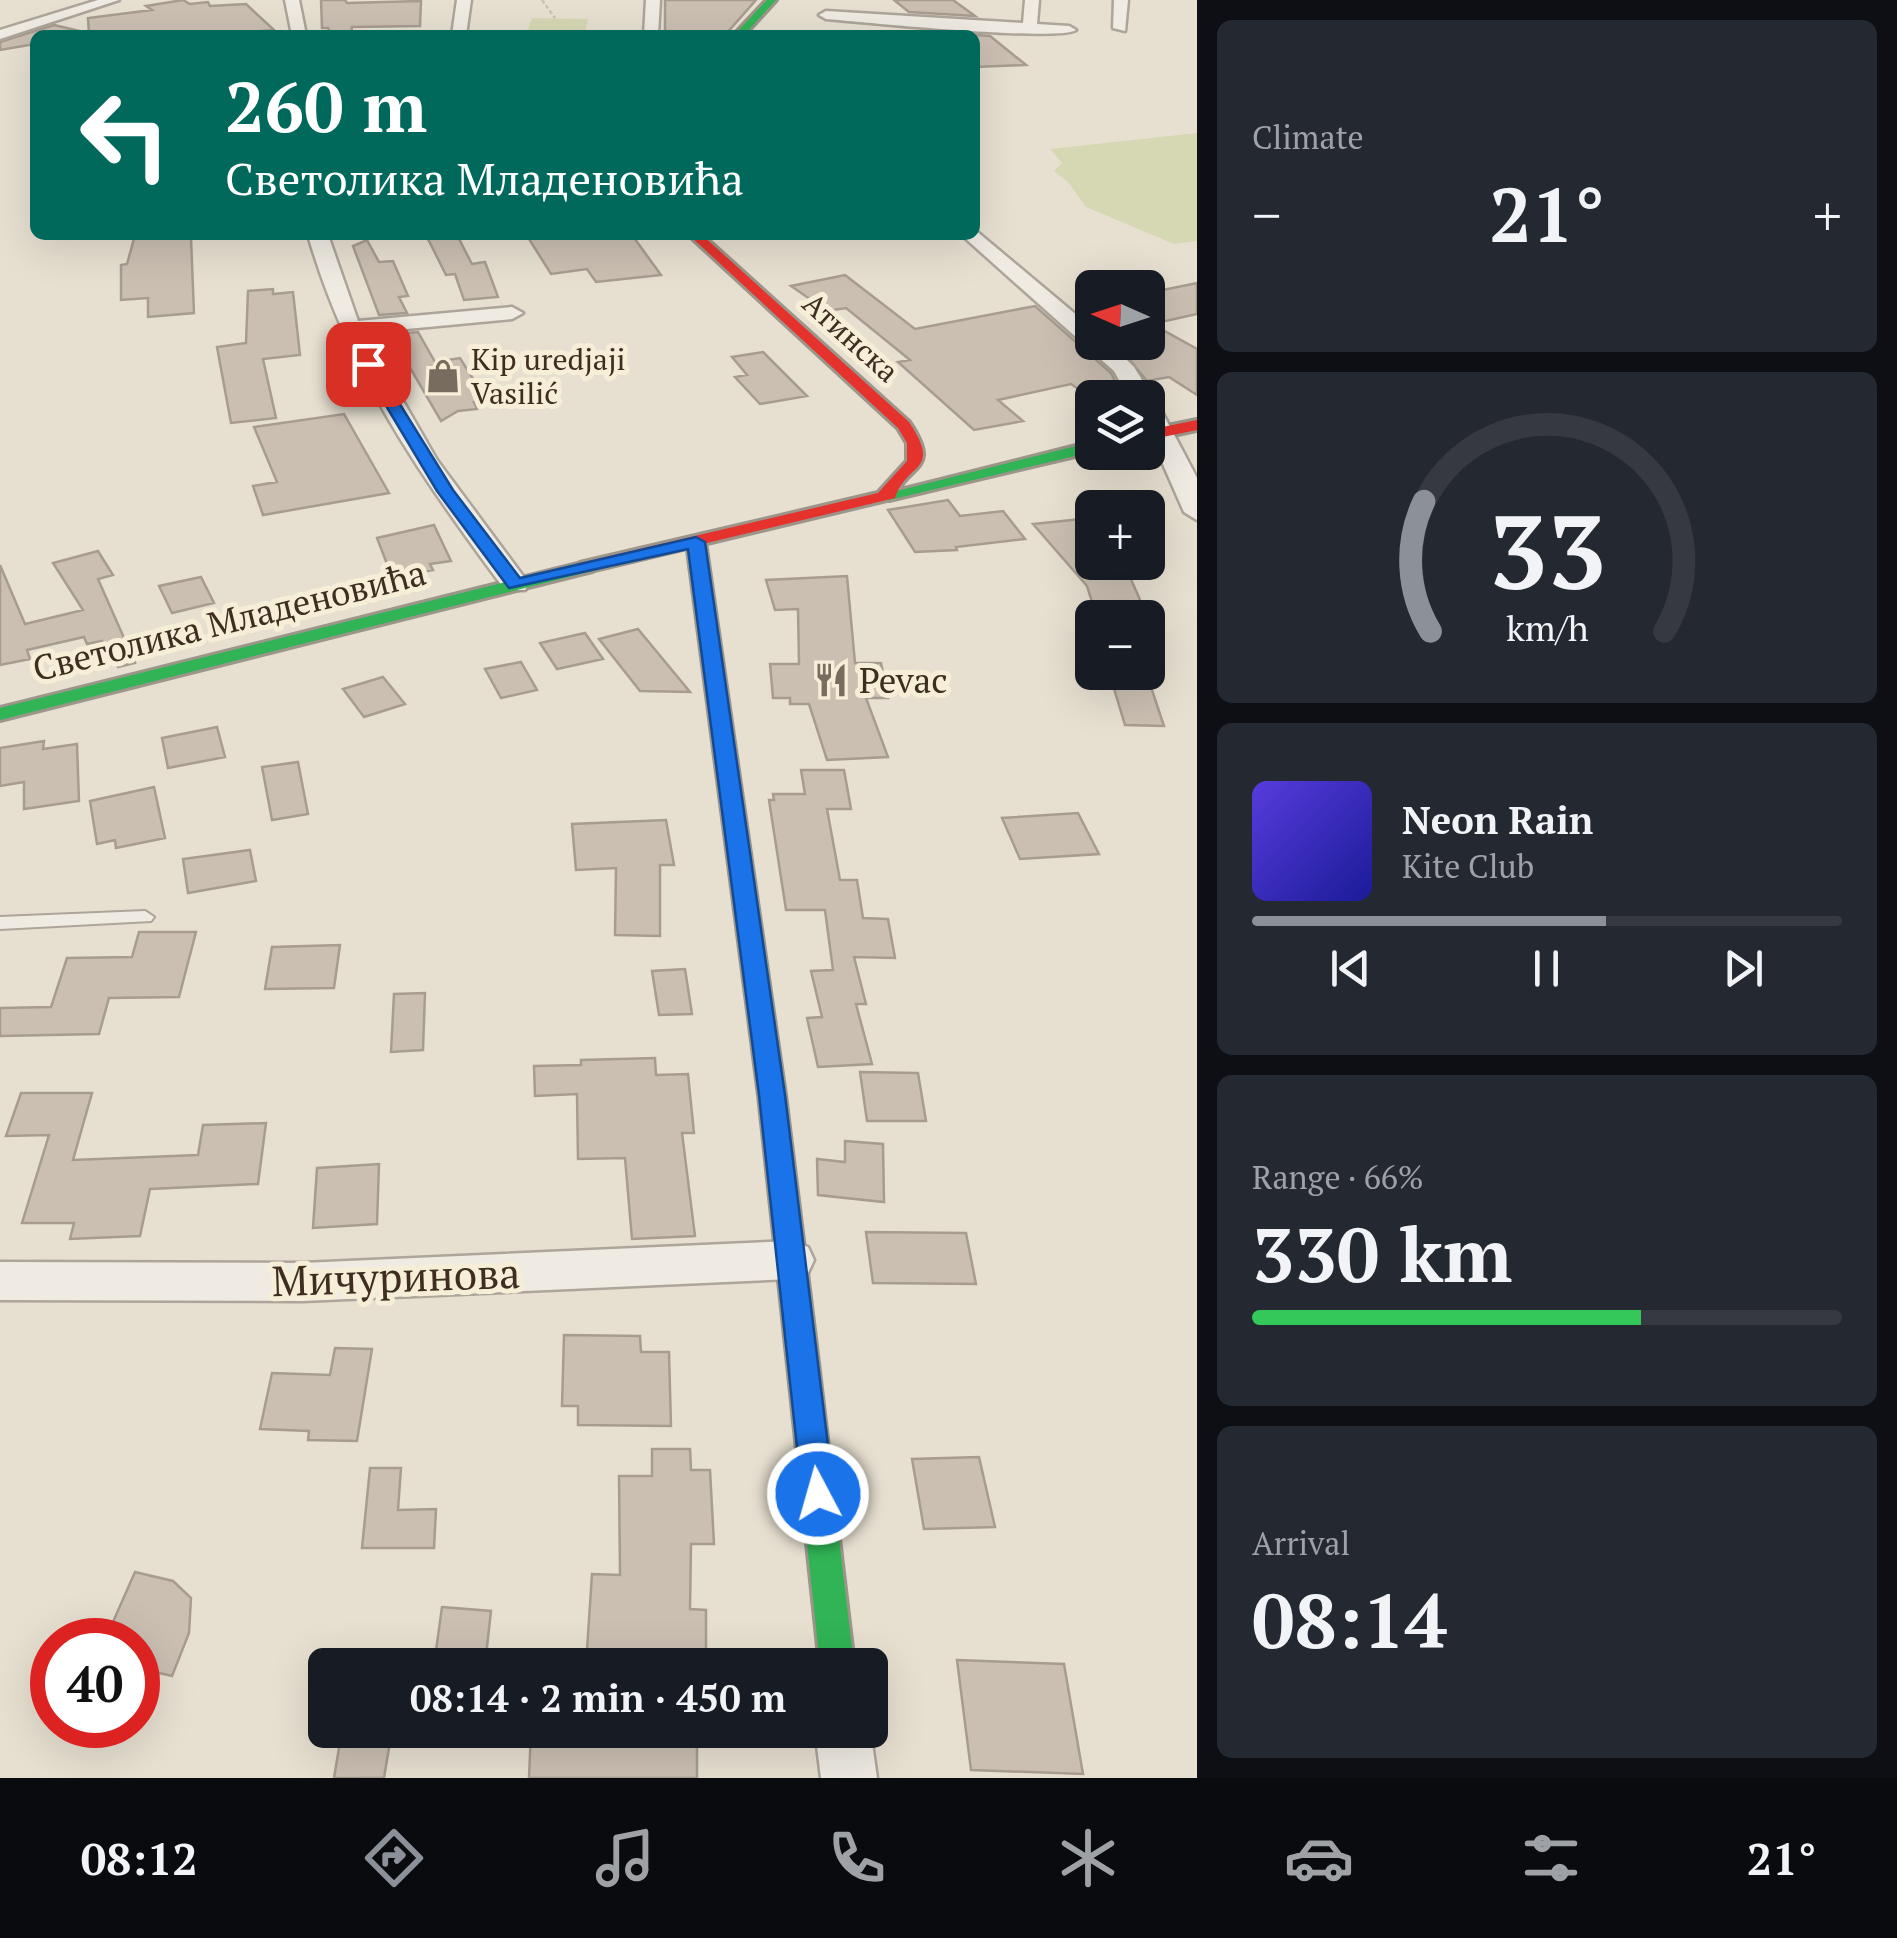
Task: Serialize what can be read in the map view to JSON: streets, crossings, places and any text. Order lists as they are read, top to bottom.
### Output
{
  "streets": {
    "street": ["Атинска", "Светолика Младеновића", "Мичуринова"]
  },
  "places": {
    "shop": ["Kip uredjaji Vasilić"],
    "restaurant": ["Pevac"]
  },
  "north": "left",
  "page": {
    "tile": [
      "Climate",
      ["Range · 66%", "330 km"],
      ["Arrival", "08:14"]
    ],
    "turn": ["260 m", "Светолика Младеновића"],
    "heat": ["−", "21°", "+"],
    "map_buttons": ["+", "−"],
    "song": ["Neon Rain", "Kite Club"],
    "limit": "40",
    "trip": "08:14 · 2 min · 450 m",
    "tabs": ["08:12", "21°"],
    "gauge": ["33", "km/h"]
  }
}
